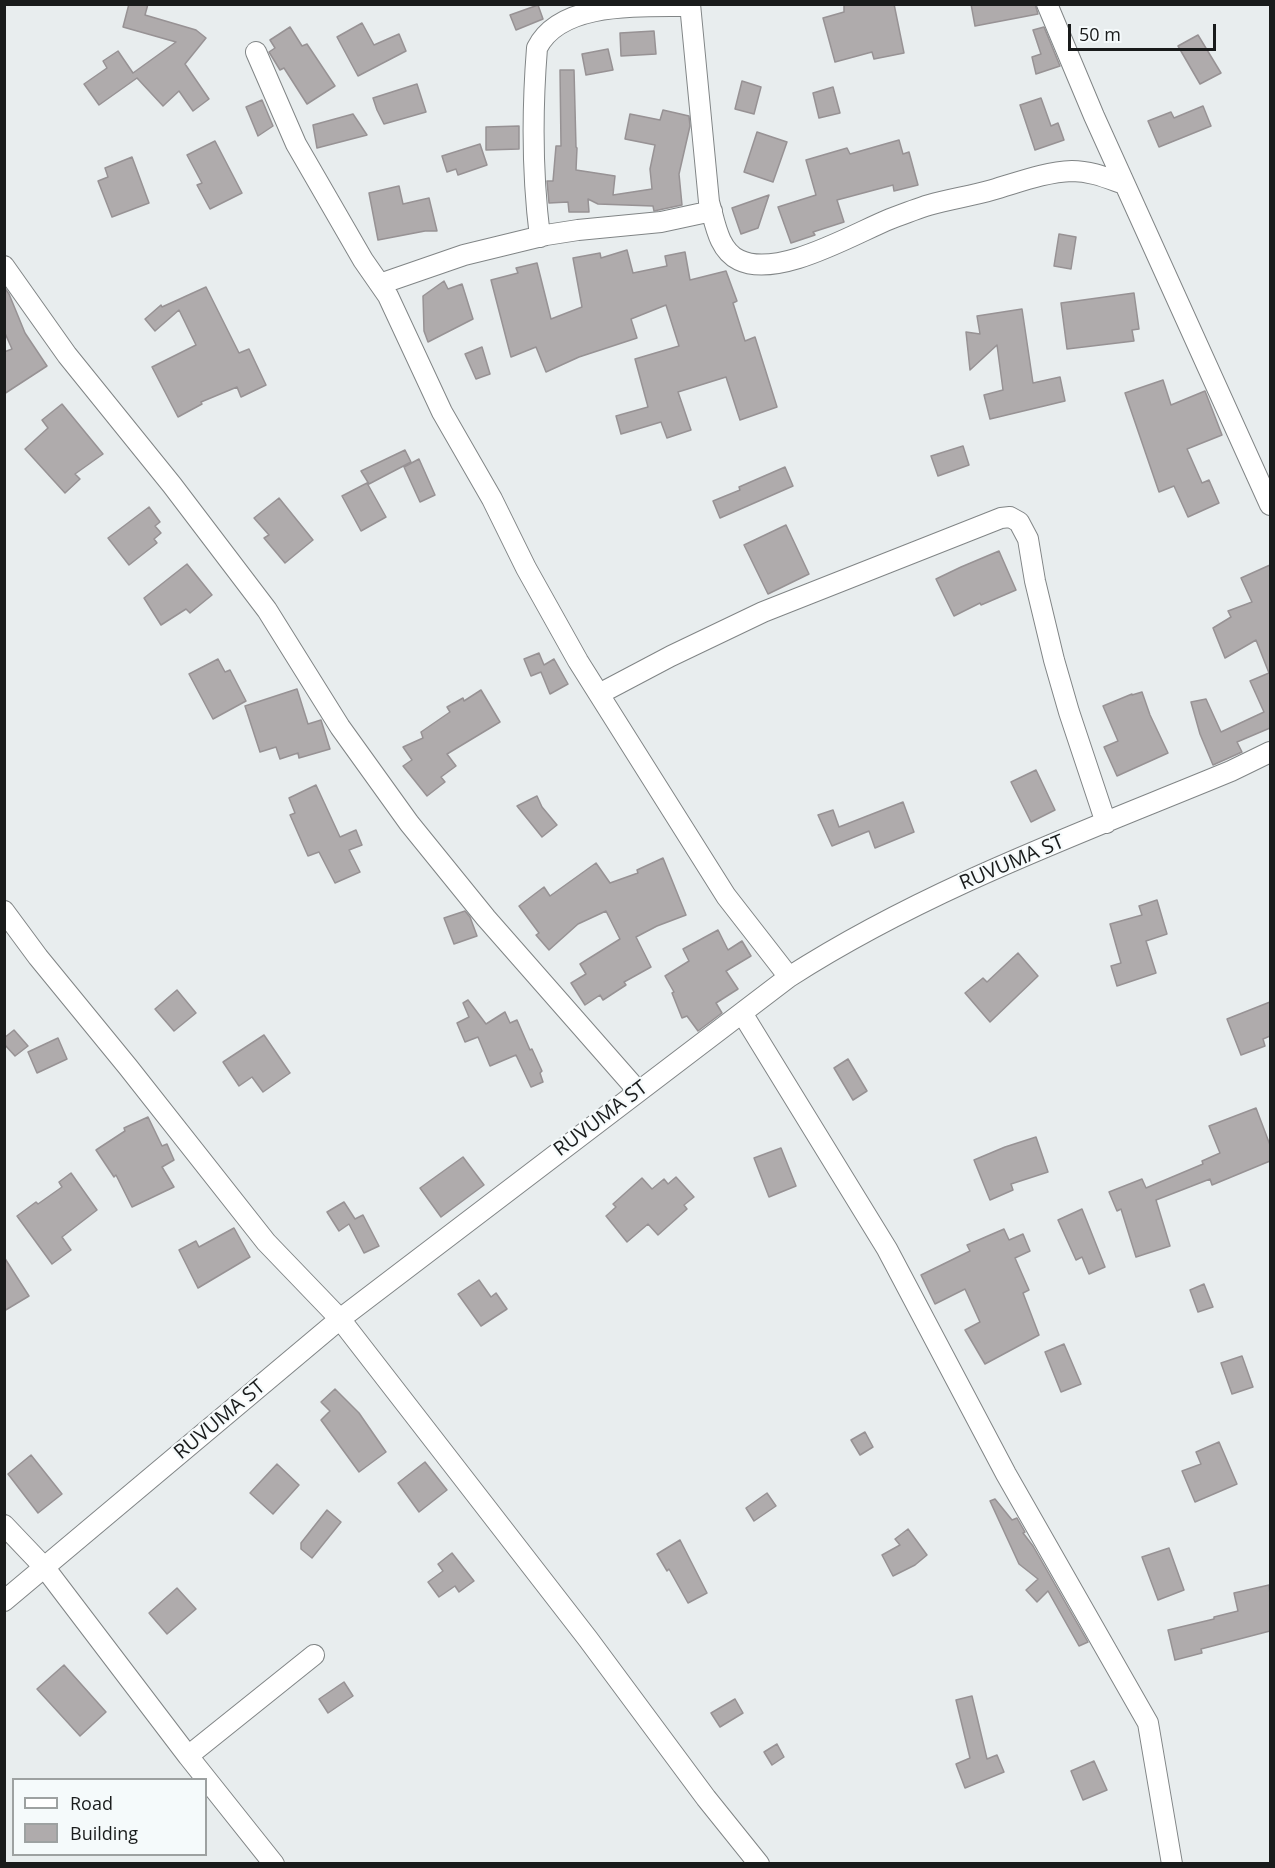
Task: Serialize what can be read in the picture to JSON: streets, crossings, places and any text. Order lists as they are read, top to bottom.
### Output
{
  "streets": {
    "street": ["RUVUMA ST"]
  },
  "legend": ["Road", "Building"],
  "scale_bar": "50 m"
}
